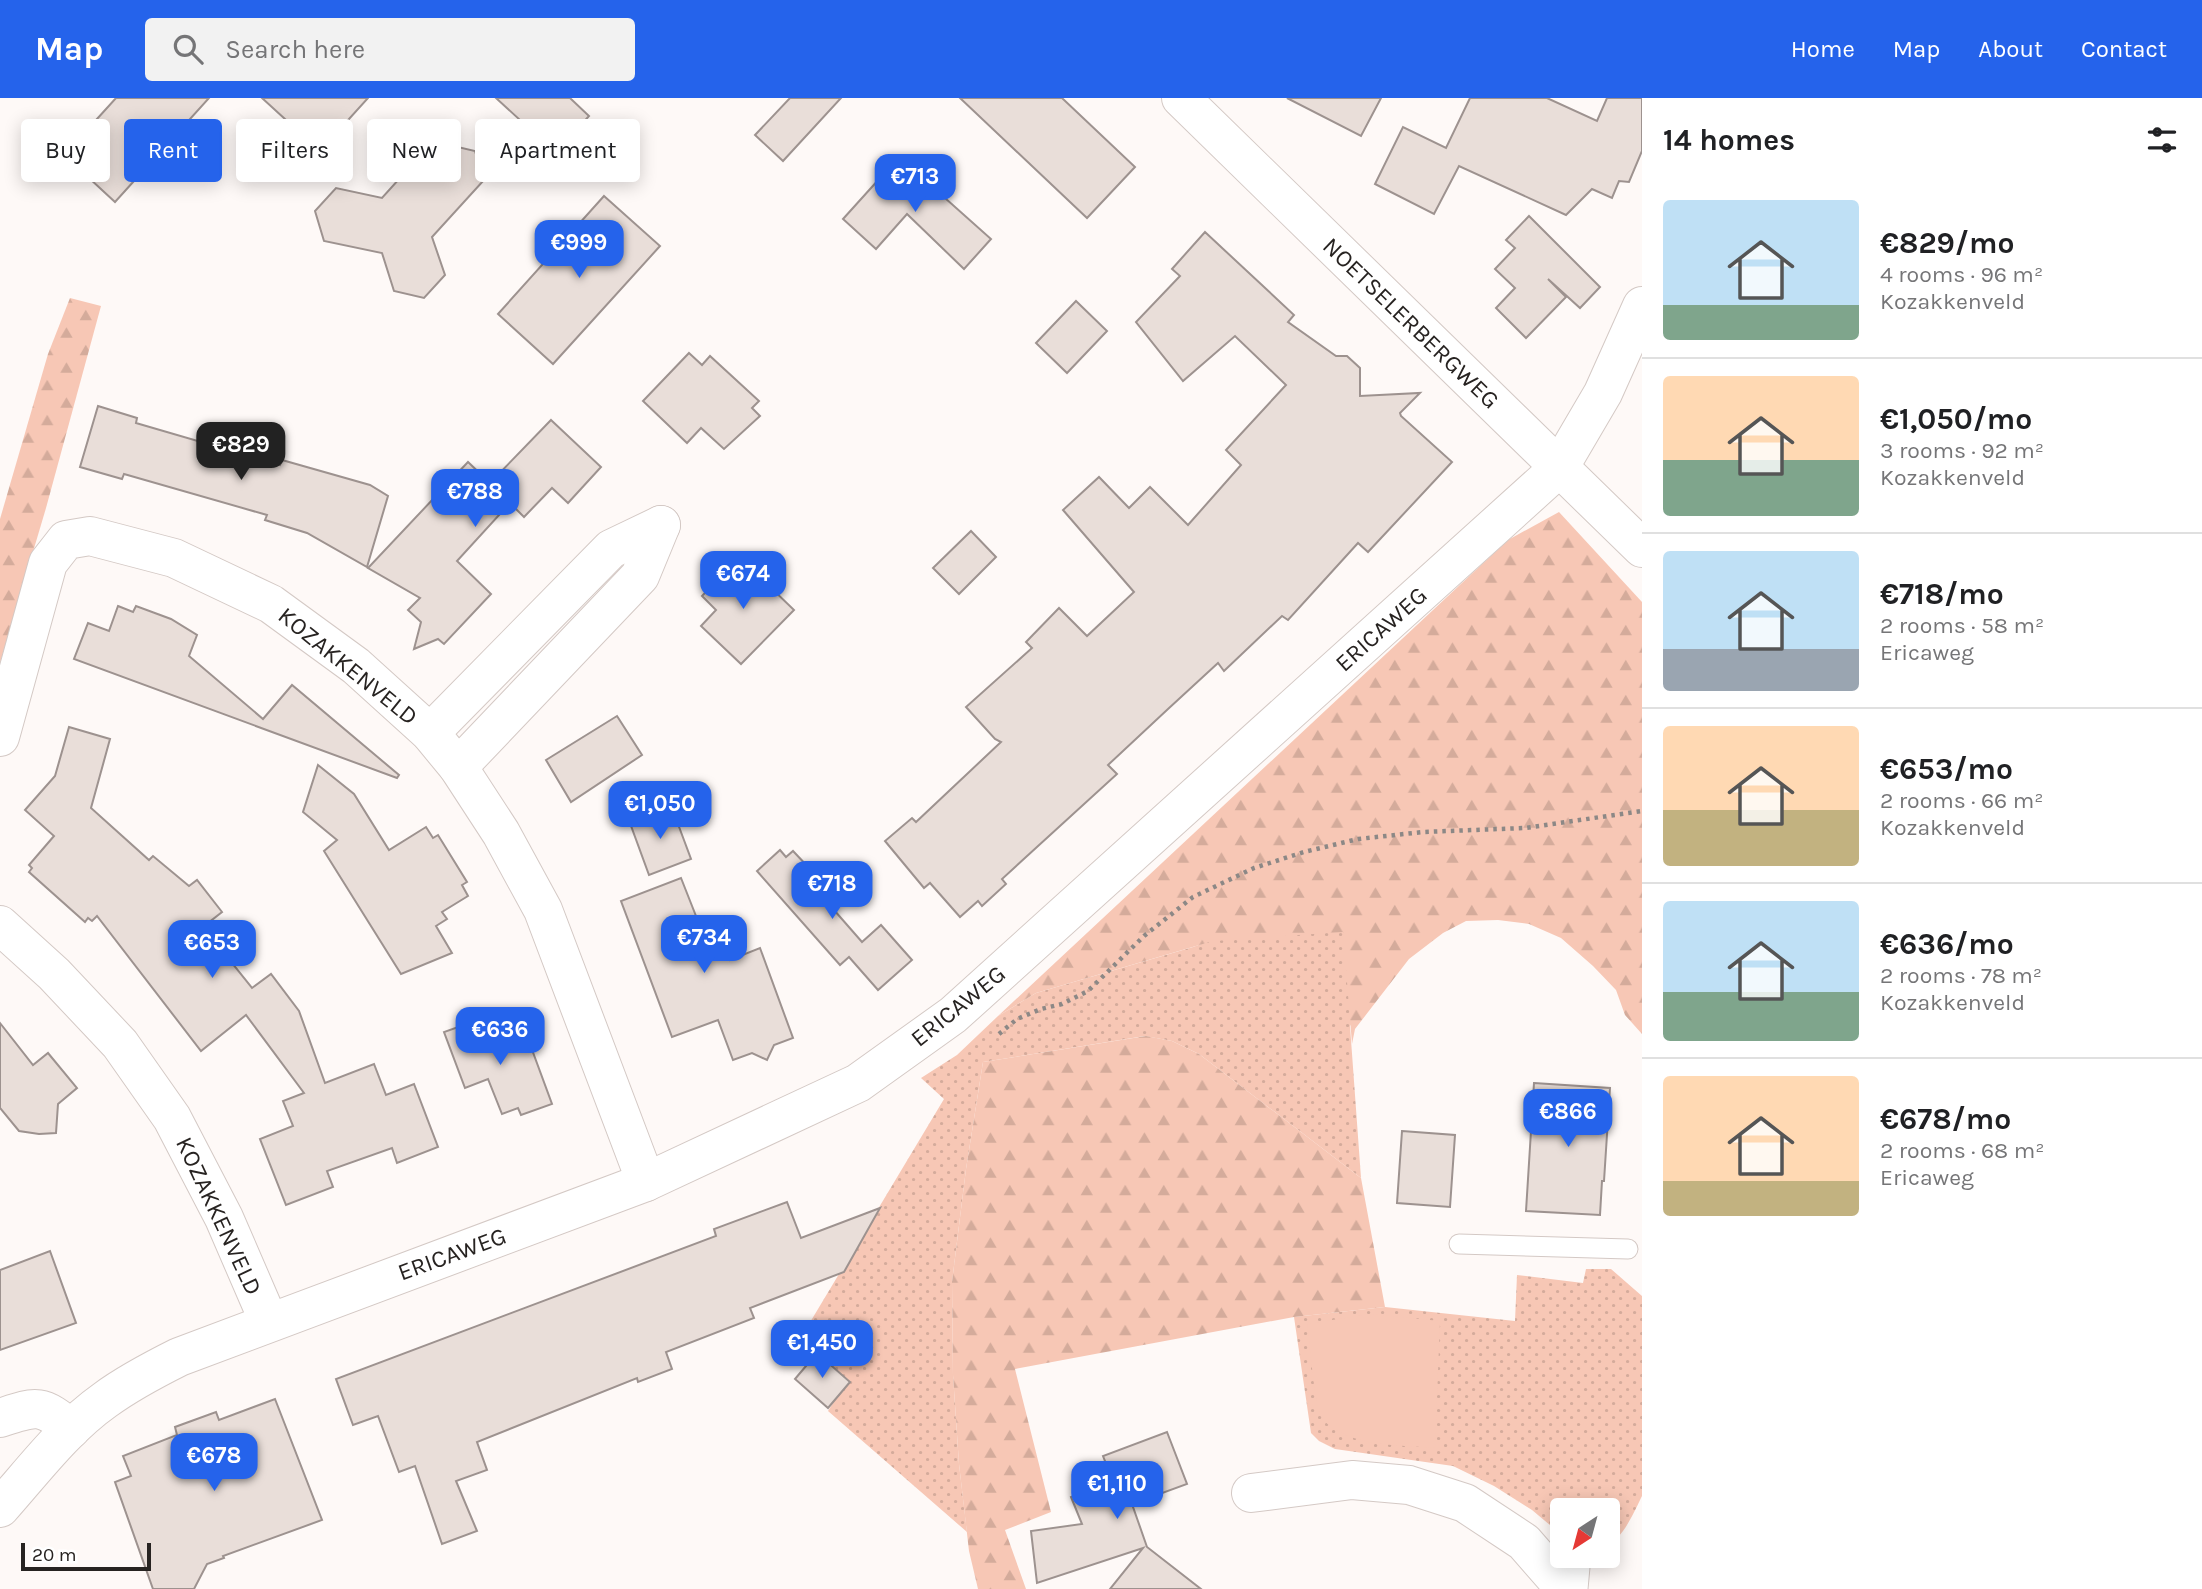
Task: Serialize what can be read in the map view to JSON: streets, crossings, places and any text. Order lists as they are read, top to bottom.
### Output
{
  "streets": {
    "street": ["NOETSELERBERGWEG", "ERICAWEG", "KOZAKKENVELD"]
  },
  "crossings": [
    ["NOETSELERBERGWEG", "ERICAWEG"],
    ["ERICAWEG", "KOZAKKENVELD"]
  ],
  "scale_bar": "20 m",
  "north": "bottom left",
  "page": {
    "header": "Map",
    "search": "Search here",
    "nav": [
      "Home",
      "Map",
      "About",
      "Contact"
    ],
    "heading": "14 homes",
    "chip": [
      "Buy",
      "Rent",
      "Filters",
      "New",
      "Apartment"
    ],
    "price": [
      "€713",
      "€999",
      "€829",
      "€788",
      "€674",
      "€1,050",
      "€718",
      "€734",
      "€653",
      "€636",
      "€866",
      "€1,450",
      "€678",
      "€1,110"
    ],
    "list": [
      {
        "name": "€829/mo",
        "note": "4 rooms · 96 m² · Kozakkenveld"
      },
      {
        "name": "€1,050/mo",
        "note": "3 rooms · 92 m² · Kozakkenveld"
      },
      {
        "name": "€718/mo",
        "note": "2 rooms · 58 m² · Ericaweg"
      },
      {
        "name": "€653/mo",
        "note": "2 rooms · 66 m² · Kozakkenveld"
      },
      {
        "name": "€636/mo",
        "note": "2 rooms · 78 m² · Kozakkenveld"
      },
      {
        "name": "€678/mo",
        "note": "2 rooms · 68 m² · Ericaweg"
      }
    ],
    "scale": "20 m"
  }
}
